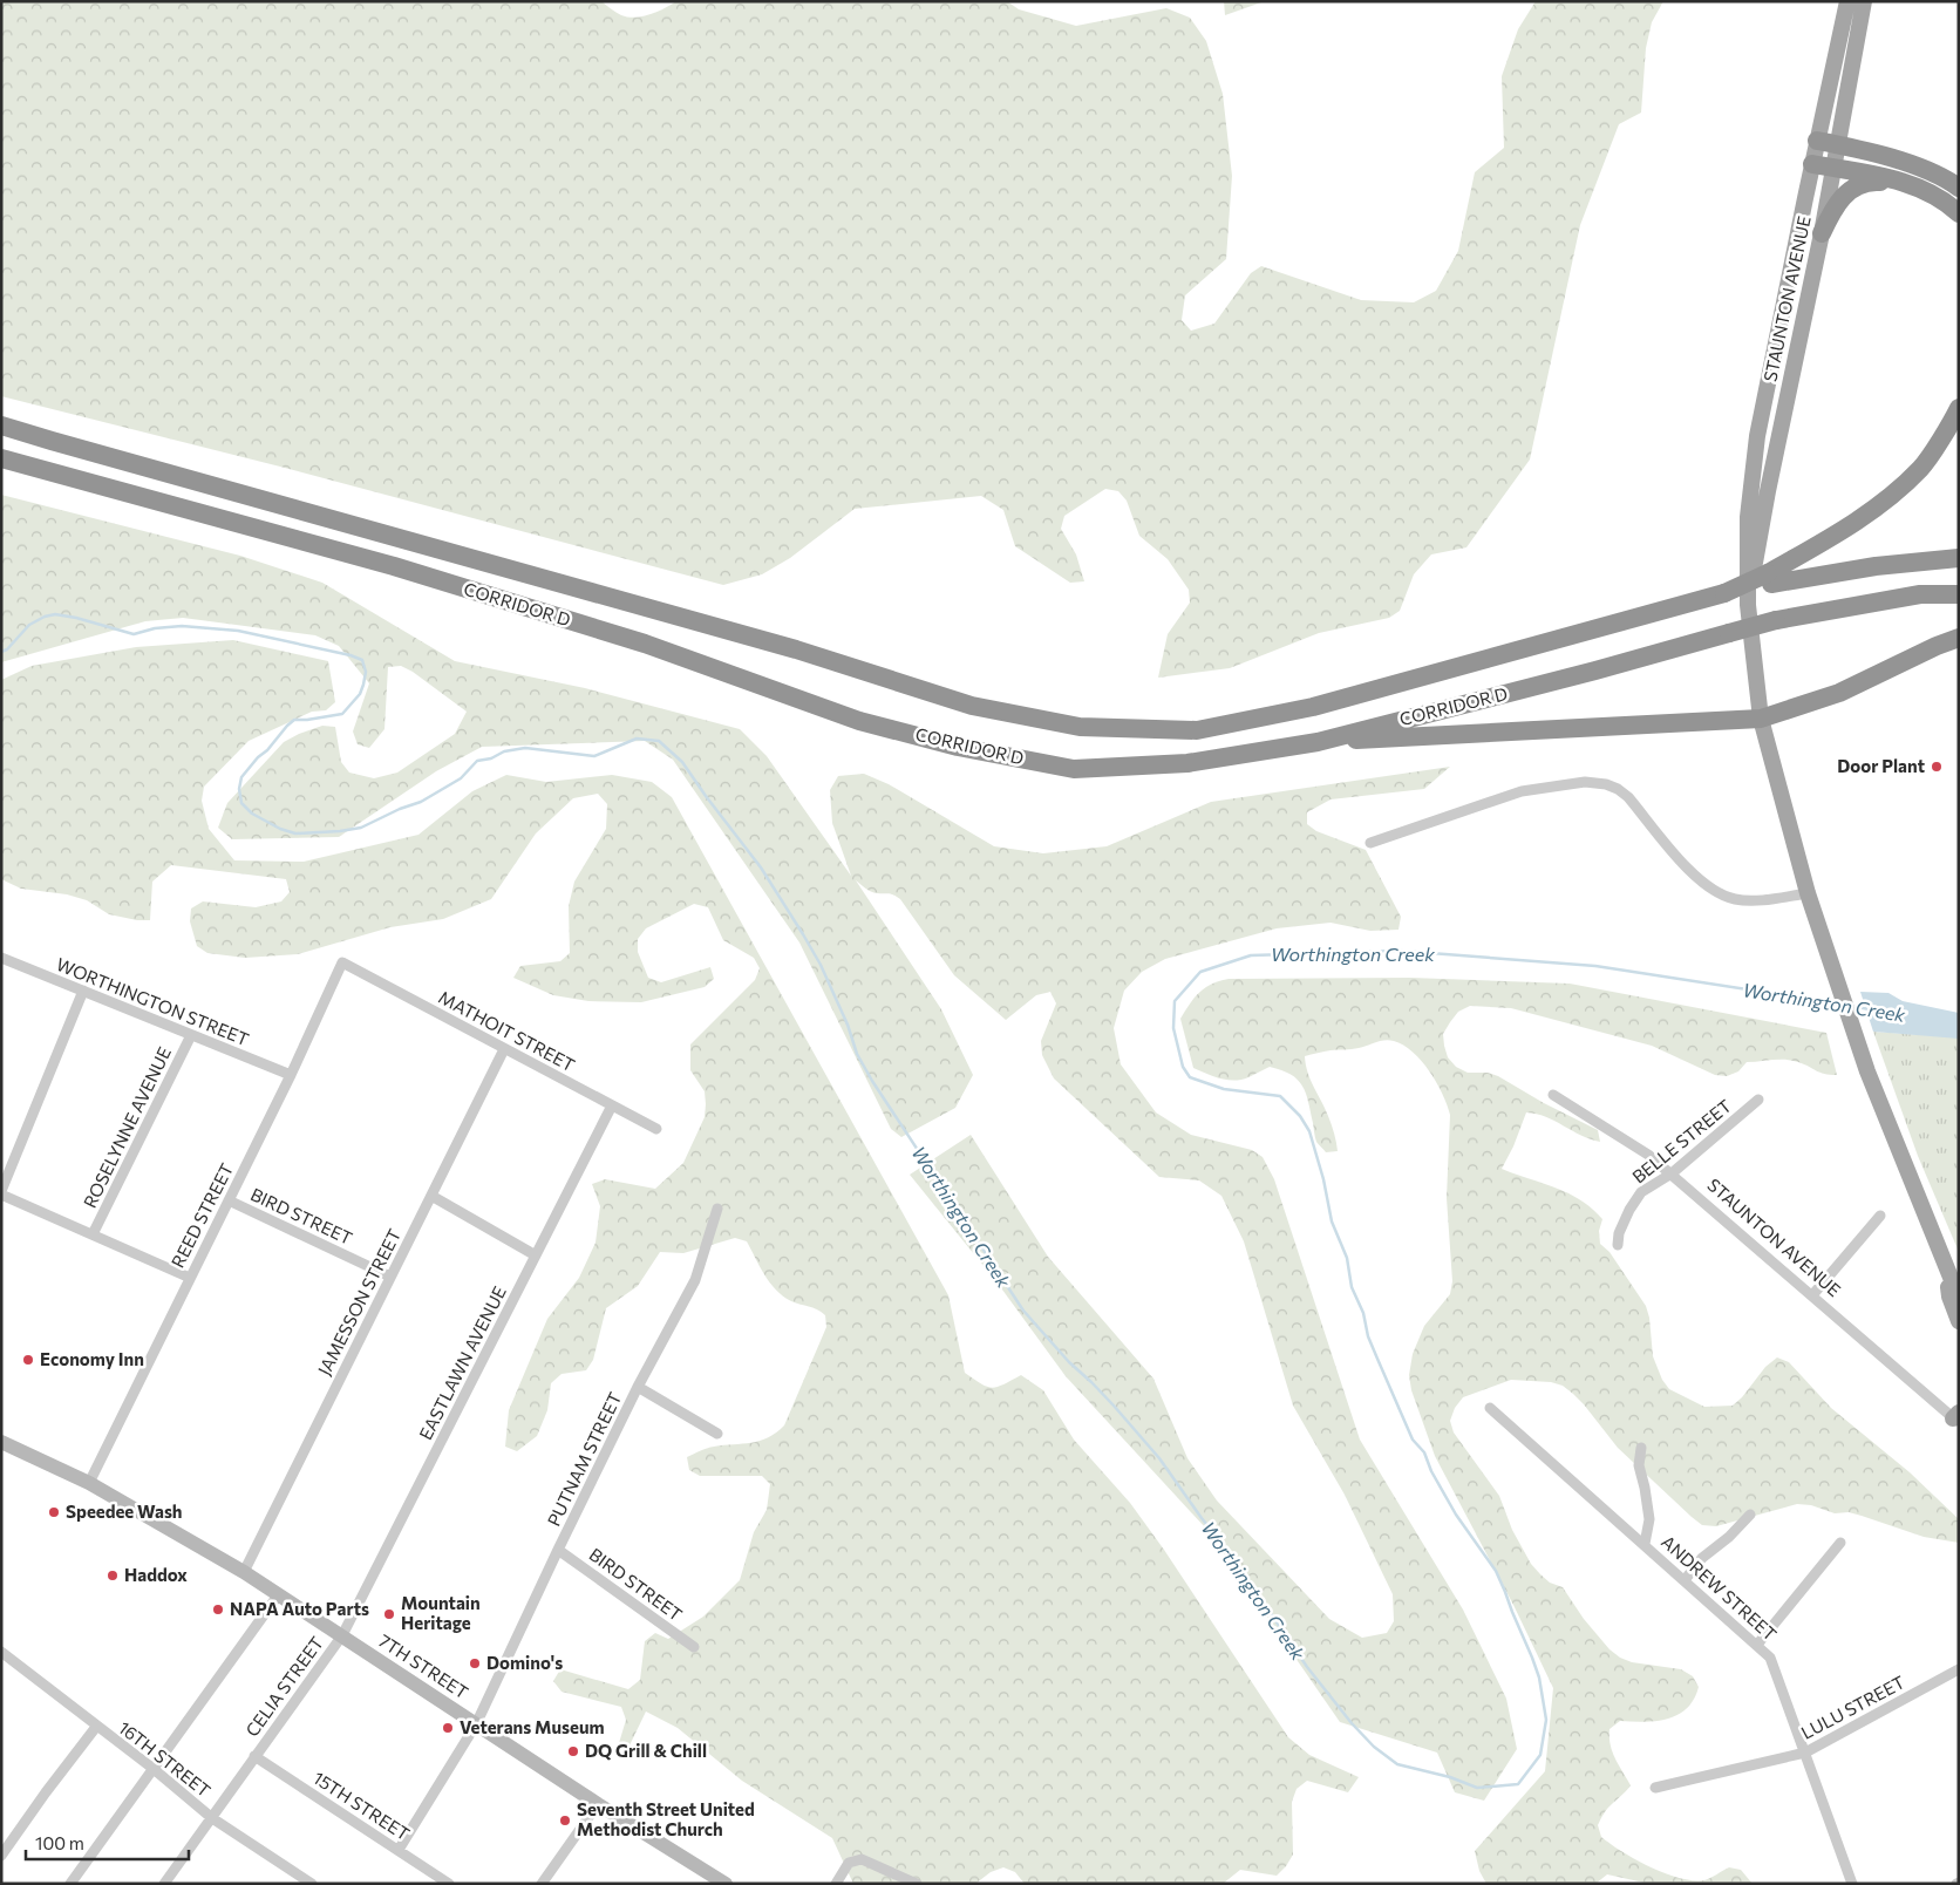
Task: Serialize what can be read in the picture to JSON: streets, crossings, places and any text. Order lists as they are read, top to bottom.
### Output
{
  "streets": {
    "highway": ["CORRIDOR D"],
    "main road": ["STAUNTON AVENUE", "7TH STREET"],
    "street": [
      "WORTHINGTON STREET",
      "MATHOIT STREET",
      "ROSELYNNE AVENUE",
      "BELLE STREET",
      "REED STREET",
      "BIRD STREET",
      "JAMESSON STREET",
      "EASTLAWN AVENUE",
      "PUTNAM STREET",
      "ANDREW STREET",
      "CELIA STREET",
      "LULU STREET",
      "16TH STREET",
      "15TH STREET"
    ]
  },
  "crossings": [
    ["STAUNTON AVENUE", "BELLE STREET"],
    ["WORTHINGTON STREET", "ROSELYNNE AVENUE"],
    ["WORTHINGTON STREET", "REED STREET"],
    ["MATHOIT STREET", "REED STREET"],
    ["MATHOIT STREET", "JAMESSON STREET"],
    ["MATHOIT STREET", "EASTLAWN AVENUE"],
    ["REED STREET", "BIRD STREET"],
    ["REED STREET", "7TH STREET"],
    ["BIRD STREET", "JAMESSON STREET"],
    ["BIRD STREET", "PUTNAM STREET"],
    ["JAMESSON STREET", "7TH STREET"],
    ["EASTLAWN AVENUE", "7TH STREET"],
    ["EASTLAWN AVENUE", "CELIA STREET"],
    ["PUTNAM STREET", "7TH STREET"],
    ["PUTNAM STREET", "15TH STREET"],
    ["ANDREW STREET", "LULU STREET"],
    ["7TH STREET", "CELIA STREET"],
    ["CELIA STREET", "16TH STREET"],
    ["CELIA STREET", "15TH STREET"]
  ],
  "water": ["Worthington Creek"],
  "places": [
    "Door Plant",
    "Economy Inn",
    "Speedee Wash",
    "Haddox",
    "NAPA Auto Parts",
    "Mountain Heritage",
    "Domino's",
    "Veterans Museum",
    "DQ Grill & Chill",
    "Seventh Street United Methodist Church"
  ],
  "scale_bar": "100 m"
}
